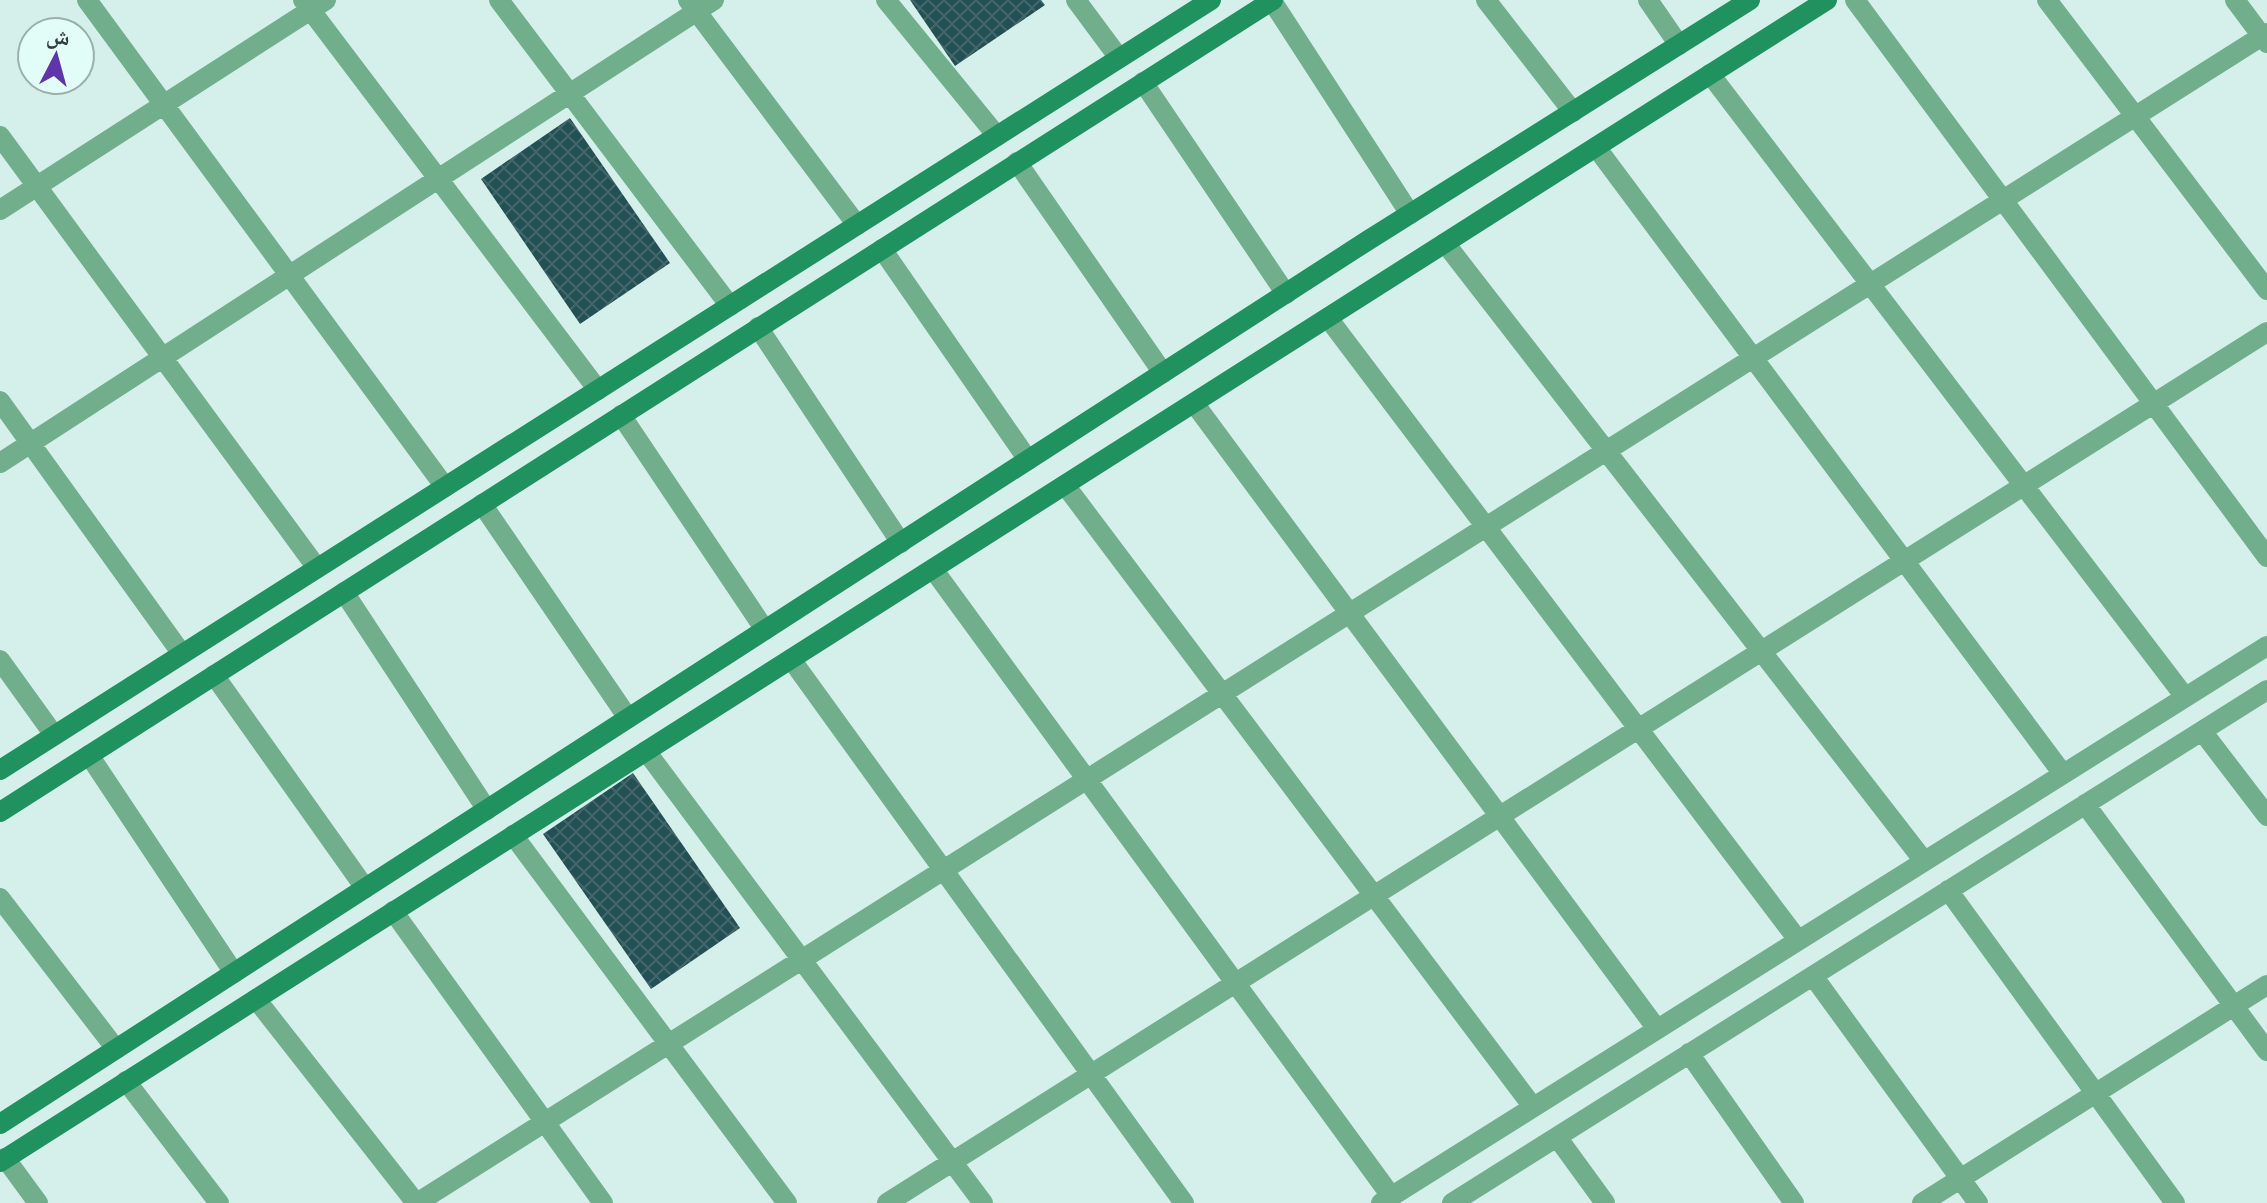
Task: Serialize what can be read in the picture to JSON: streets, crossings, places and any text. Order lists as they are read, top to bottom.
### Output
{
  "north": "top"
}
